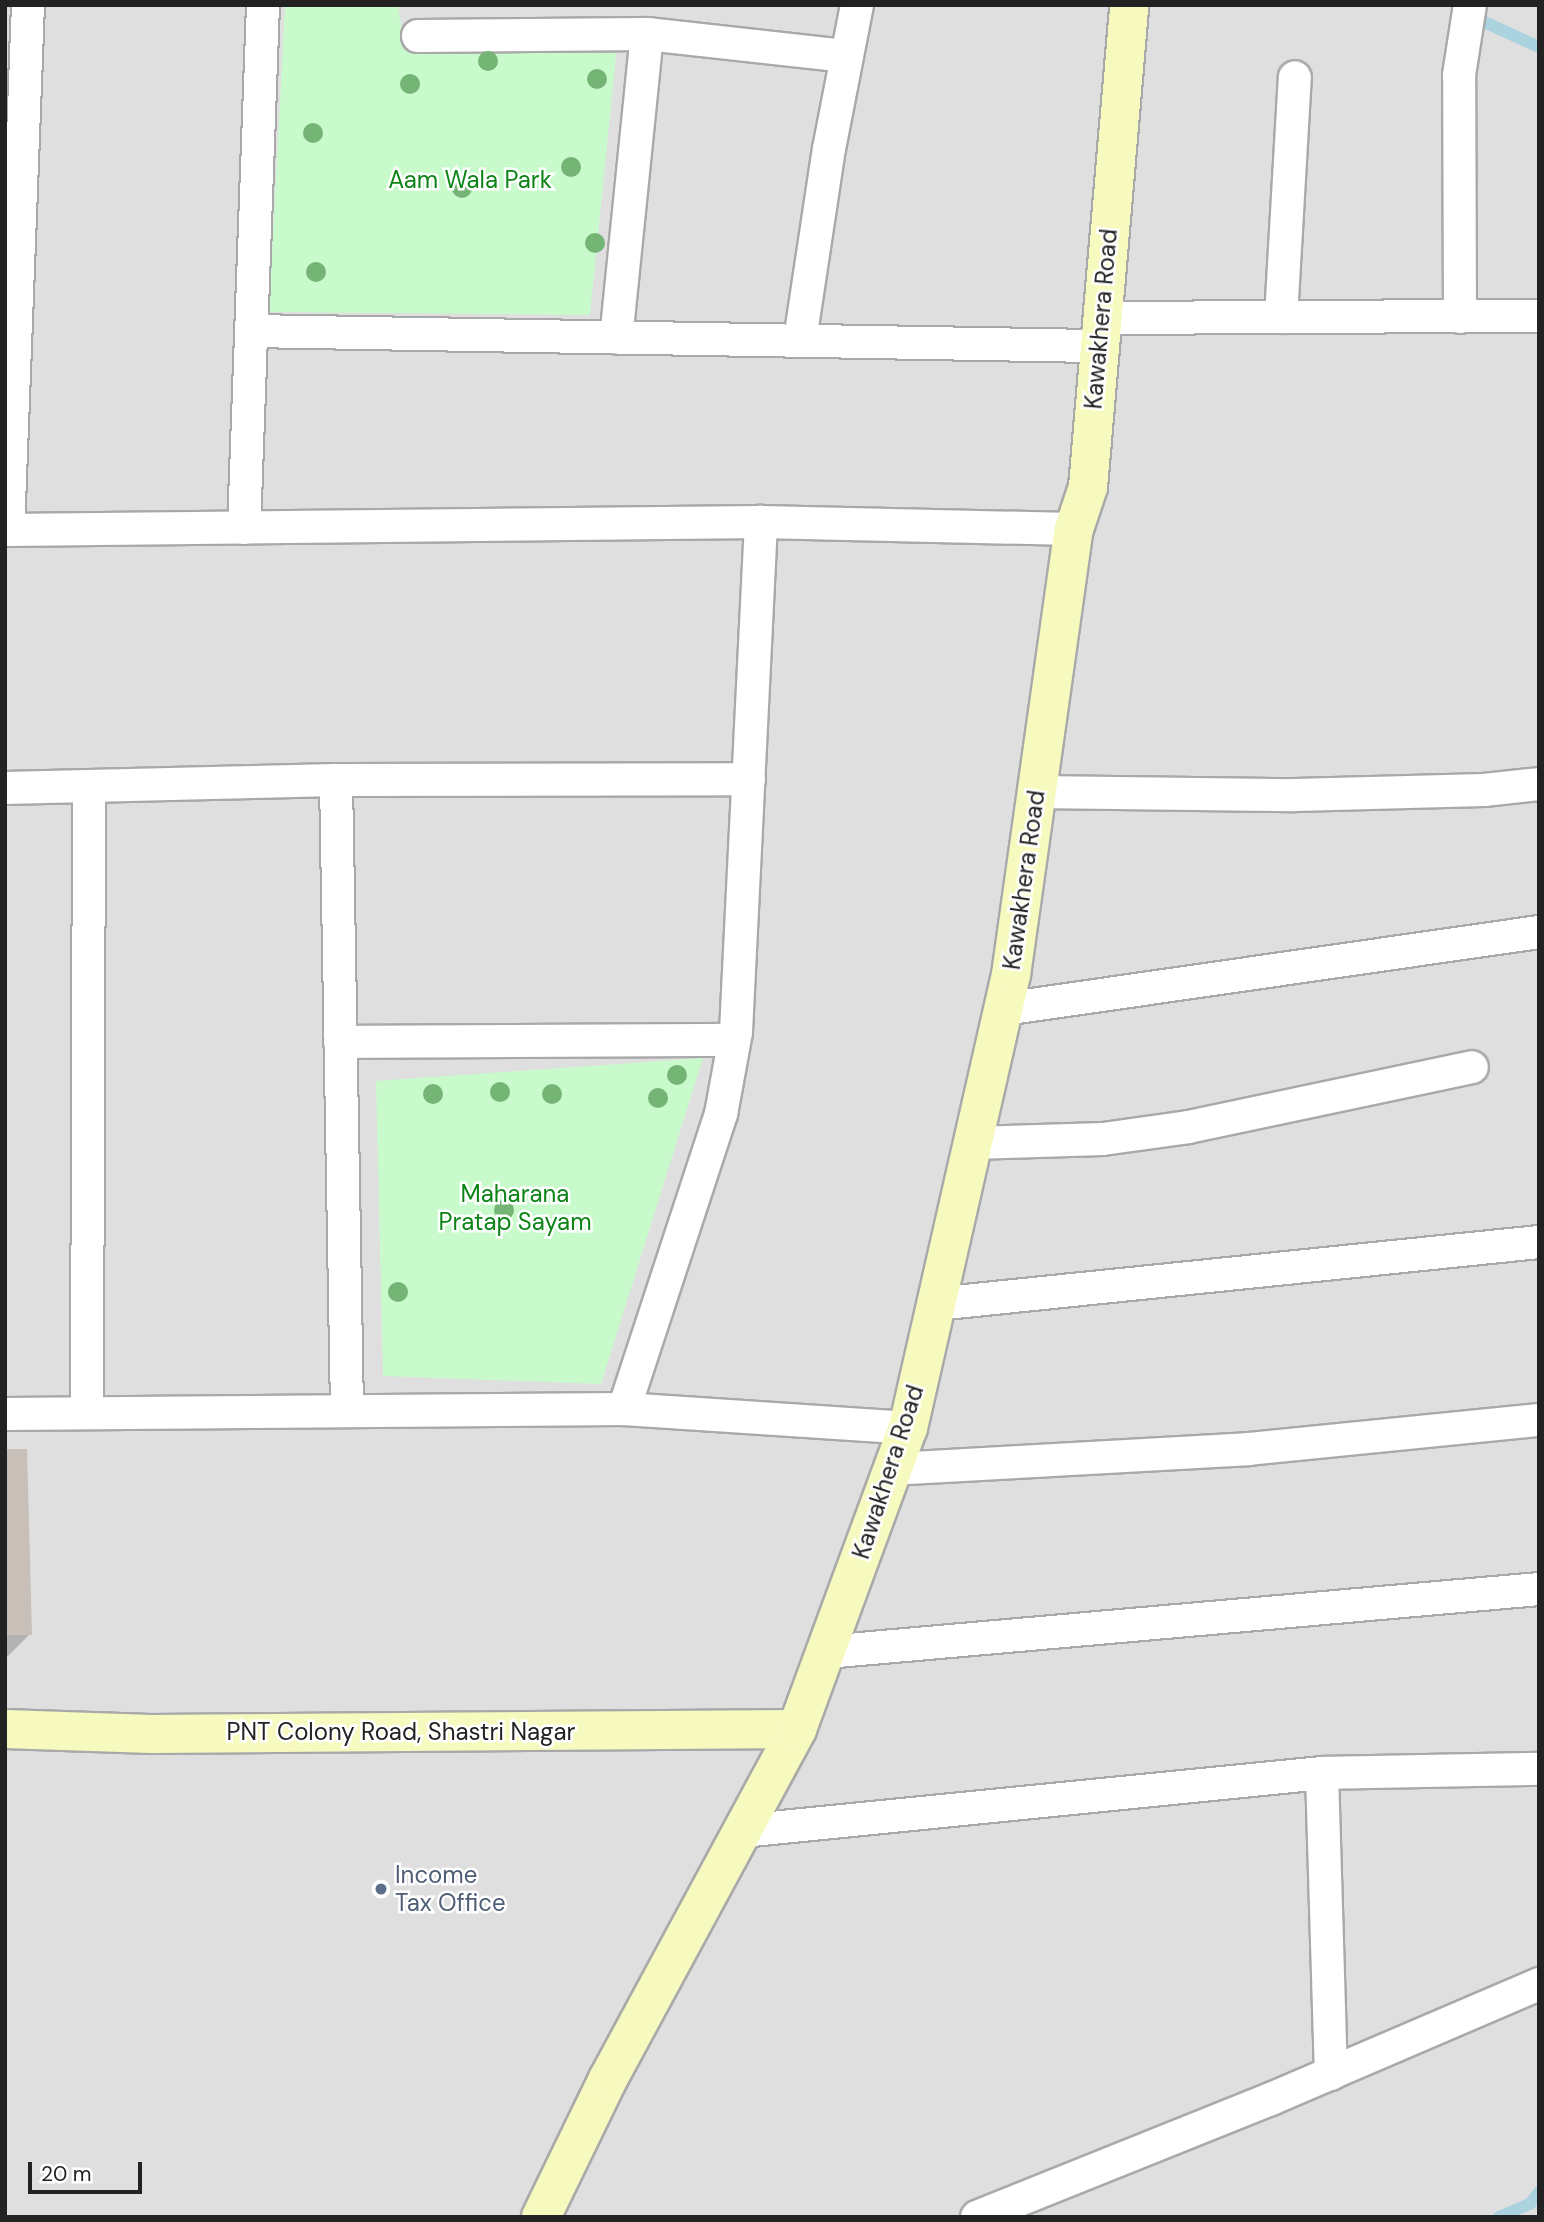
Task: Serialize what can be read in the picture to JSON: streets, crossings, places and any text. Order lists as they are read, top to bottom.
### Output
{
  "streets": {
    "street": ["Kawakhera Road", "PNT Colony Road, Shastri Nagar"]
  },
  "crossings": [
    ["Kawakhera Road", "PNT Colony Road, Shastri Nagar"]
  ],
  "parks": ["Aam Wala Park", "Maharana Pratap Sayam"],
  "places": ["Income Tax Office"],
  "scale_bar": "20 m"
}
